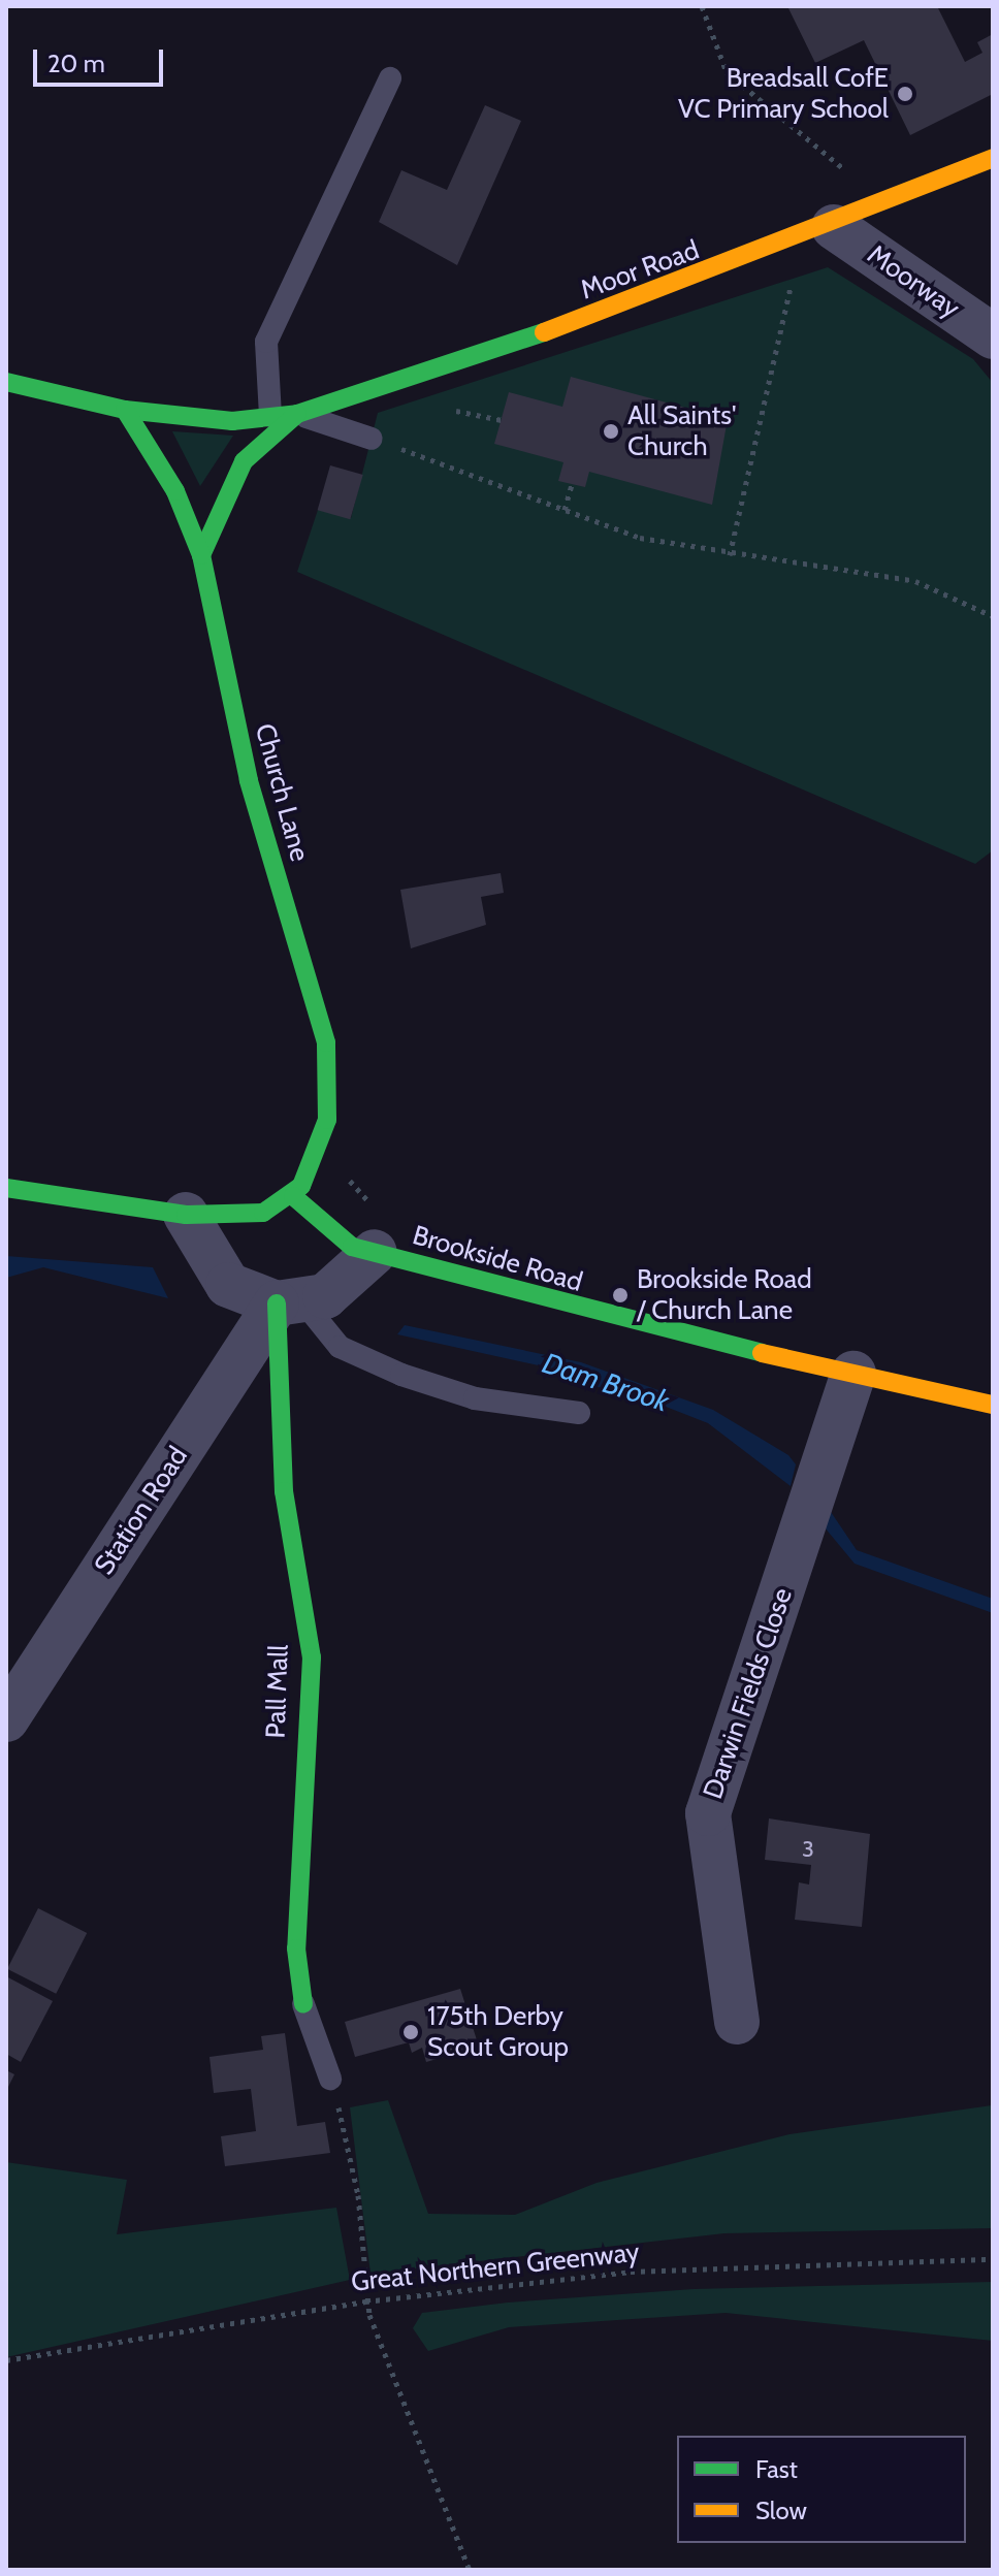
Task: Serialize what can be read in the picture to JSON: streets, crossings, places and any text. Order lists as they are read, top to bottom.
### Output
{
  "streets": {
    "street": [
      "Moor Road",
      "Moorway",
      "Church Lane",
      "Brookside Road",
      "Station Road",
      "Pall Mall",
      "Darwin Fields Close"
    ],
    "path": ["Great Northern Greenway"]
  },
  "crossings": [
    ["Moor Road", "Moorway"],
    ["Moor Road", "Church Lane"],
    ["Church Lane", "Brookside Road"],
    ["Brookside Road", "Darwin Fields Close"],
    ["Station Road", "Pall Mall"]
  ],
  "water": ["Dam Brook"],
  "places": [
    "Breadsall CofE VC Primary School",
    "All Saints' Church",
    "Brookside Road / Church Lane",
    "175th Derby Scout Group"
  ],
  "house_numbers": ["3"],
  "legend": ["Fast", "Slow"],
  "scale_bar": "20 m"
}
